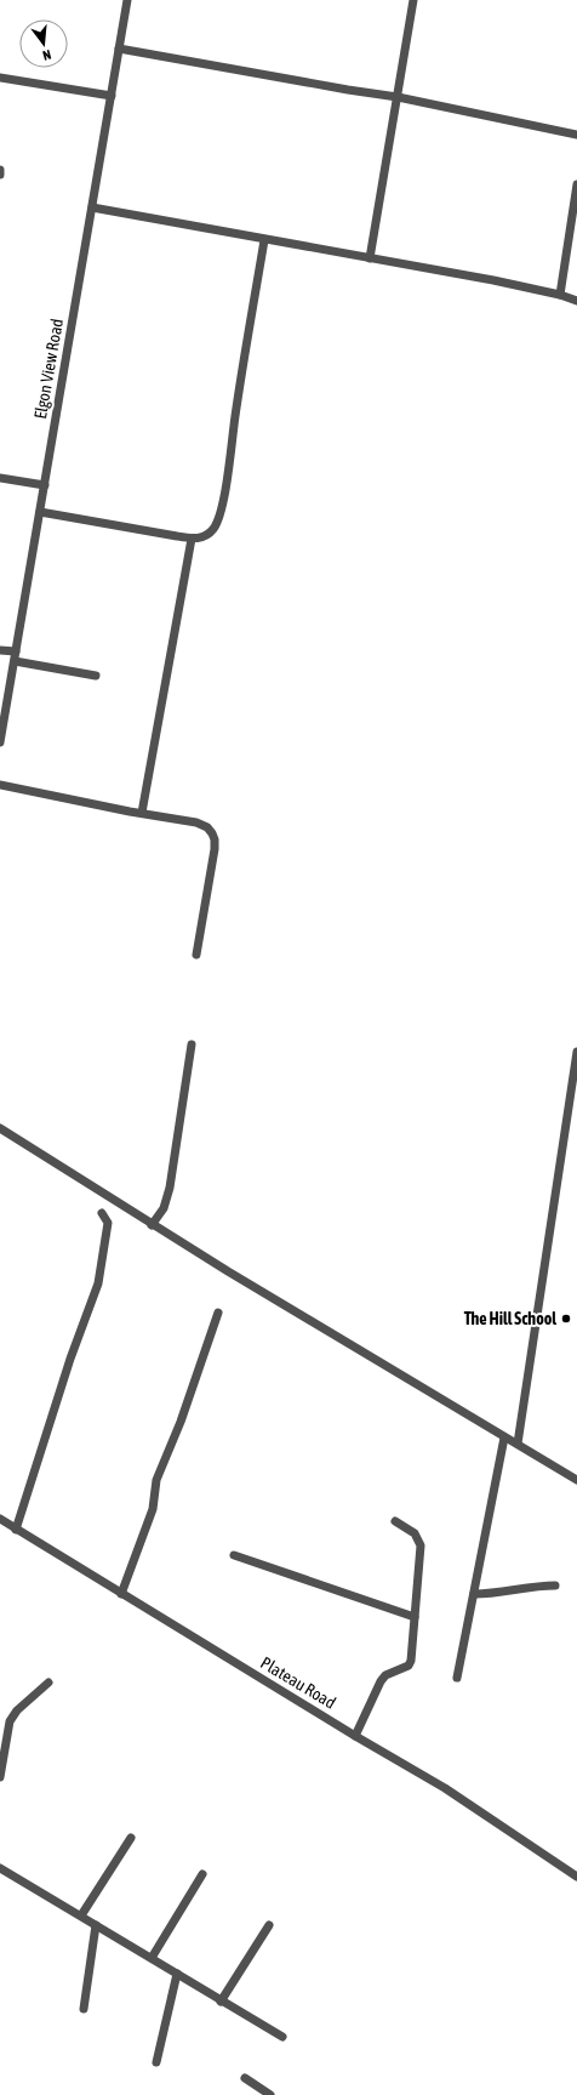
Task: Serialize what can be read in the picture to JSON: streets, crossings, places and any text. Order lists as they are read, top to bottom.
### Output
{
  "streets": {
    "street": ["Elgon View Road", "Plateau Road"]
  },
  "places": ["The Hill School"],
  "north": "bottom"
}
